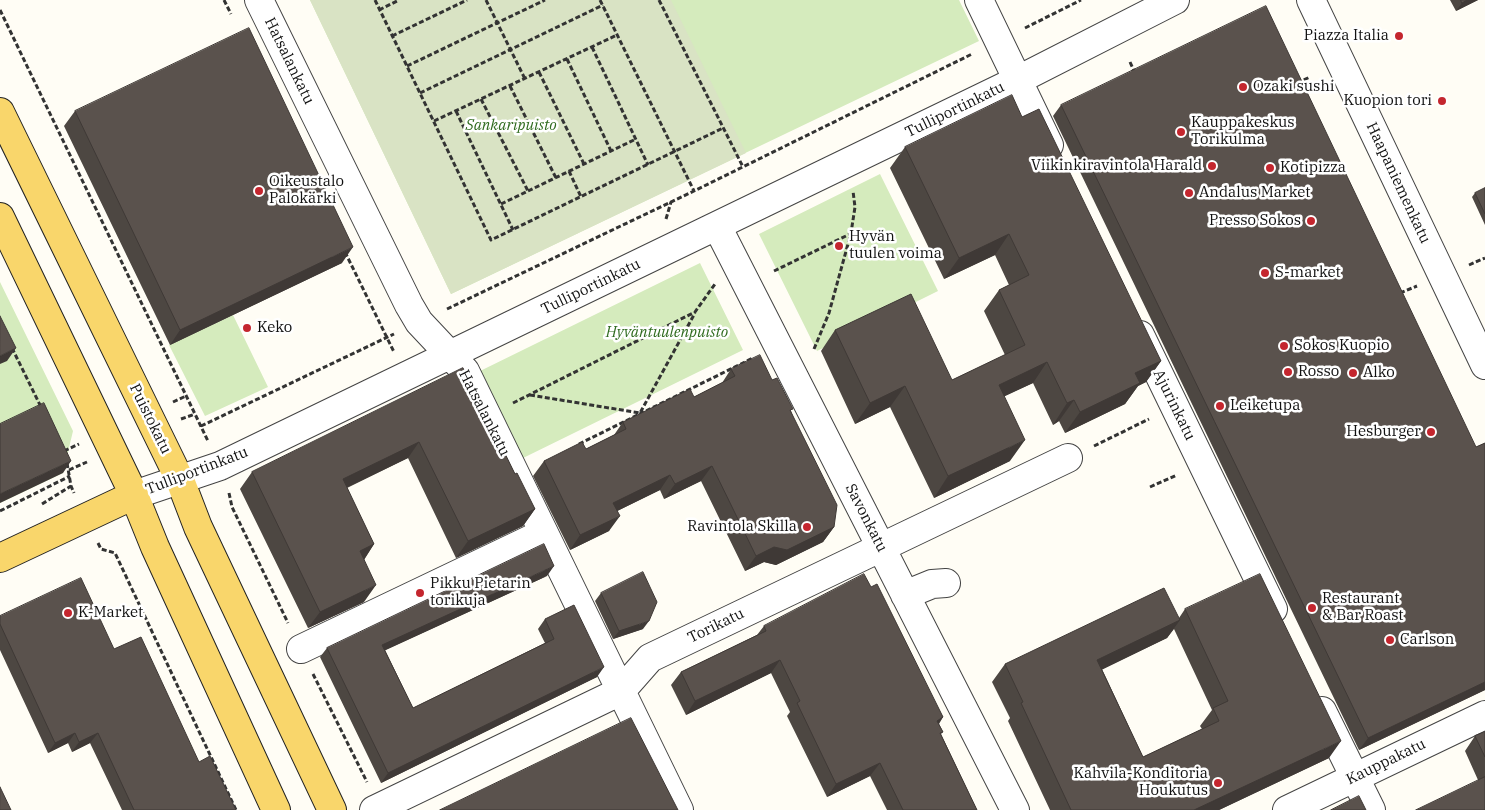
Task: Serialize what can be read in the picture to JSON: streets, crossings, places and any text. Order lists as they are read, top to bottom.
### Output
{
  "streets": {
    "main road": ["Tulliportinkatu", "Puistokatu"],
    "street": [
      "Hatsalankatu",
      "Haapaniemenkatu",
      "Ajurinkatu",
      "Savonkatu",
      "Torikatu",
      "Kauppakatu"
    ]
  },
  "crossings": [
    ["Hatsalankatu", "Tulliportinkatu"],
    ["Hatsalankatu", "Torikatu"],
    ["Tulliportinkatu", "Puistokatu"],
    ["Tulliportinkatu", "Savonkatu"],
    ["Savonkatu", "Torikatu"]
  ],
  "parks": ["Sankaripuisto", "Hyväntuulenpuisto"],
  "places": [
    "Piazza Italia",
    "Ozaki sushi",
    "Kuopion tori",
    "Kauppakeskus Torikulma",
    "Viikinkiravintola Harald",
    "Kotipizza",
    "Oikeustalo Palokärki",
    "Andalus Market",
    "Presso Sokos",
    "Hyvän tuulen voima",
    "S-market",
    "Keko",
    "Sokos Kuopio",
    "Rosso",
    "Alko",
    "Leiketupa",
    "Hesburger",
    "Ravintola Skilla",
    "Pikku Pietarin torikuja",
    "Restaurant & Bar Roast",
    "K-Market",
    "Carlson",
    "Kahvila-Konditoria Houkutus"
  ]
}
